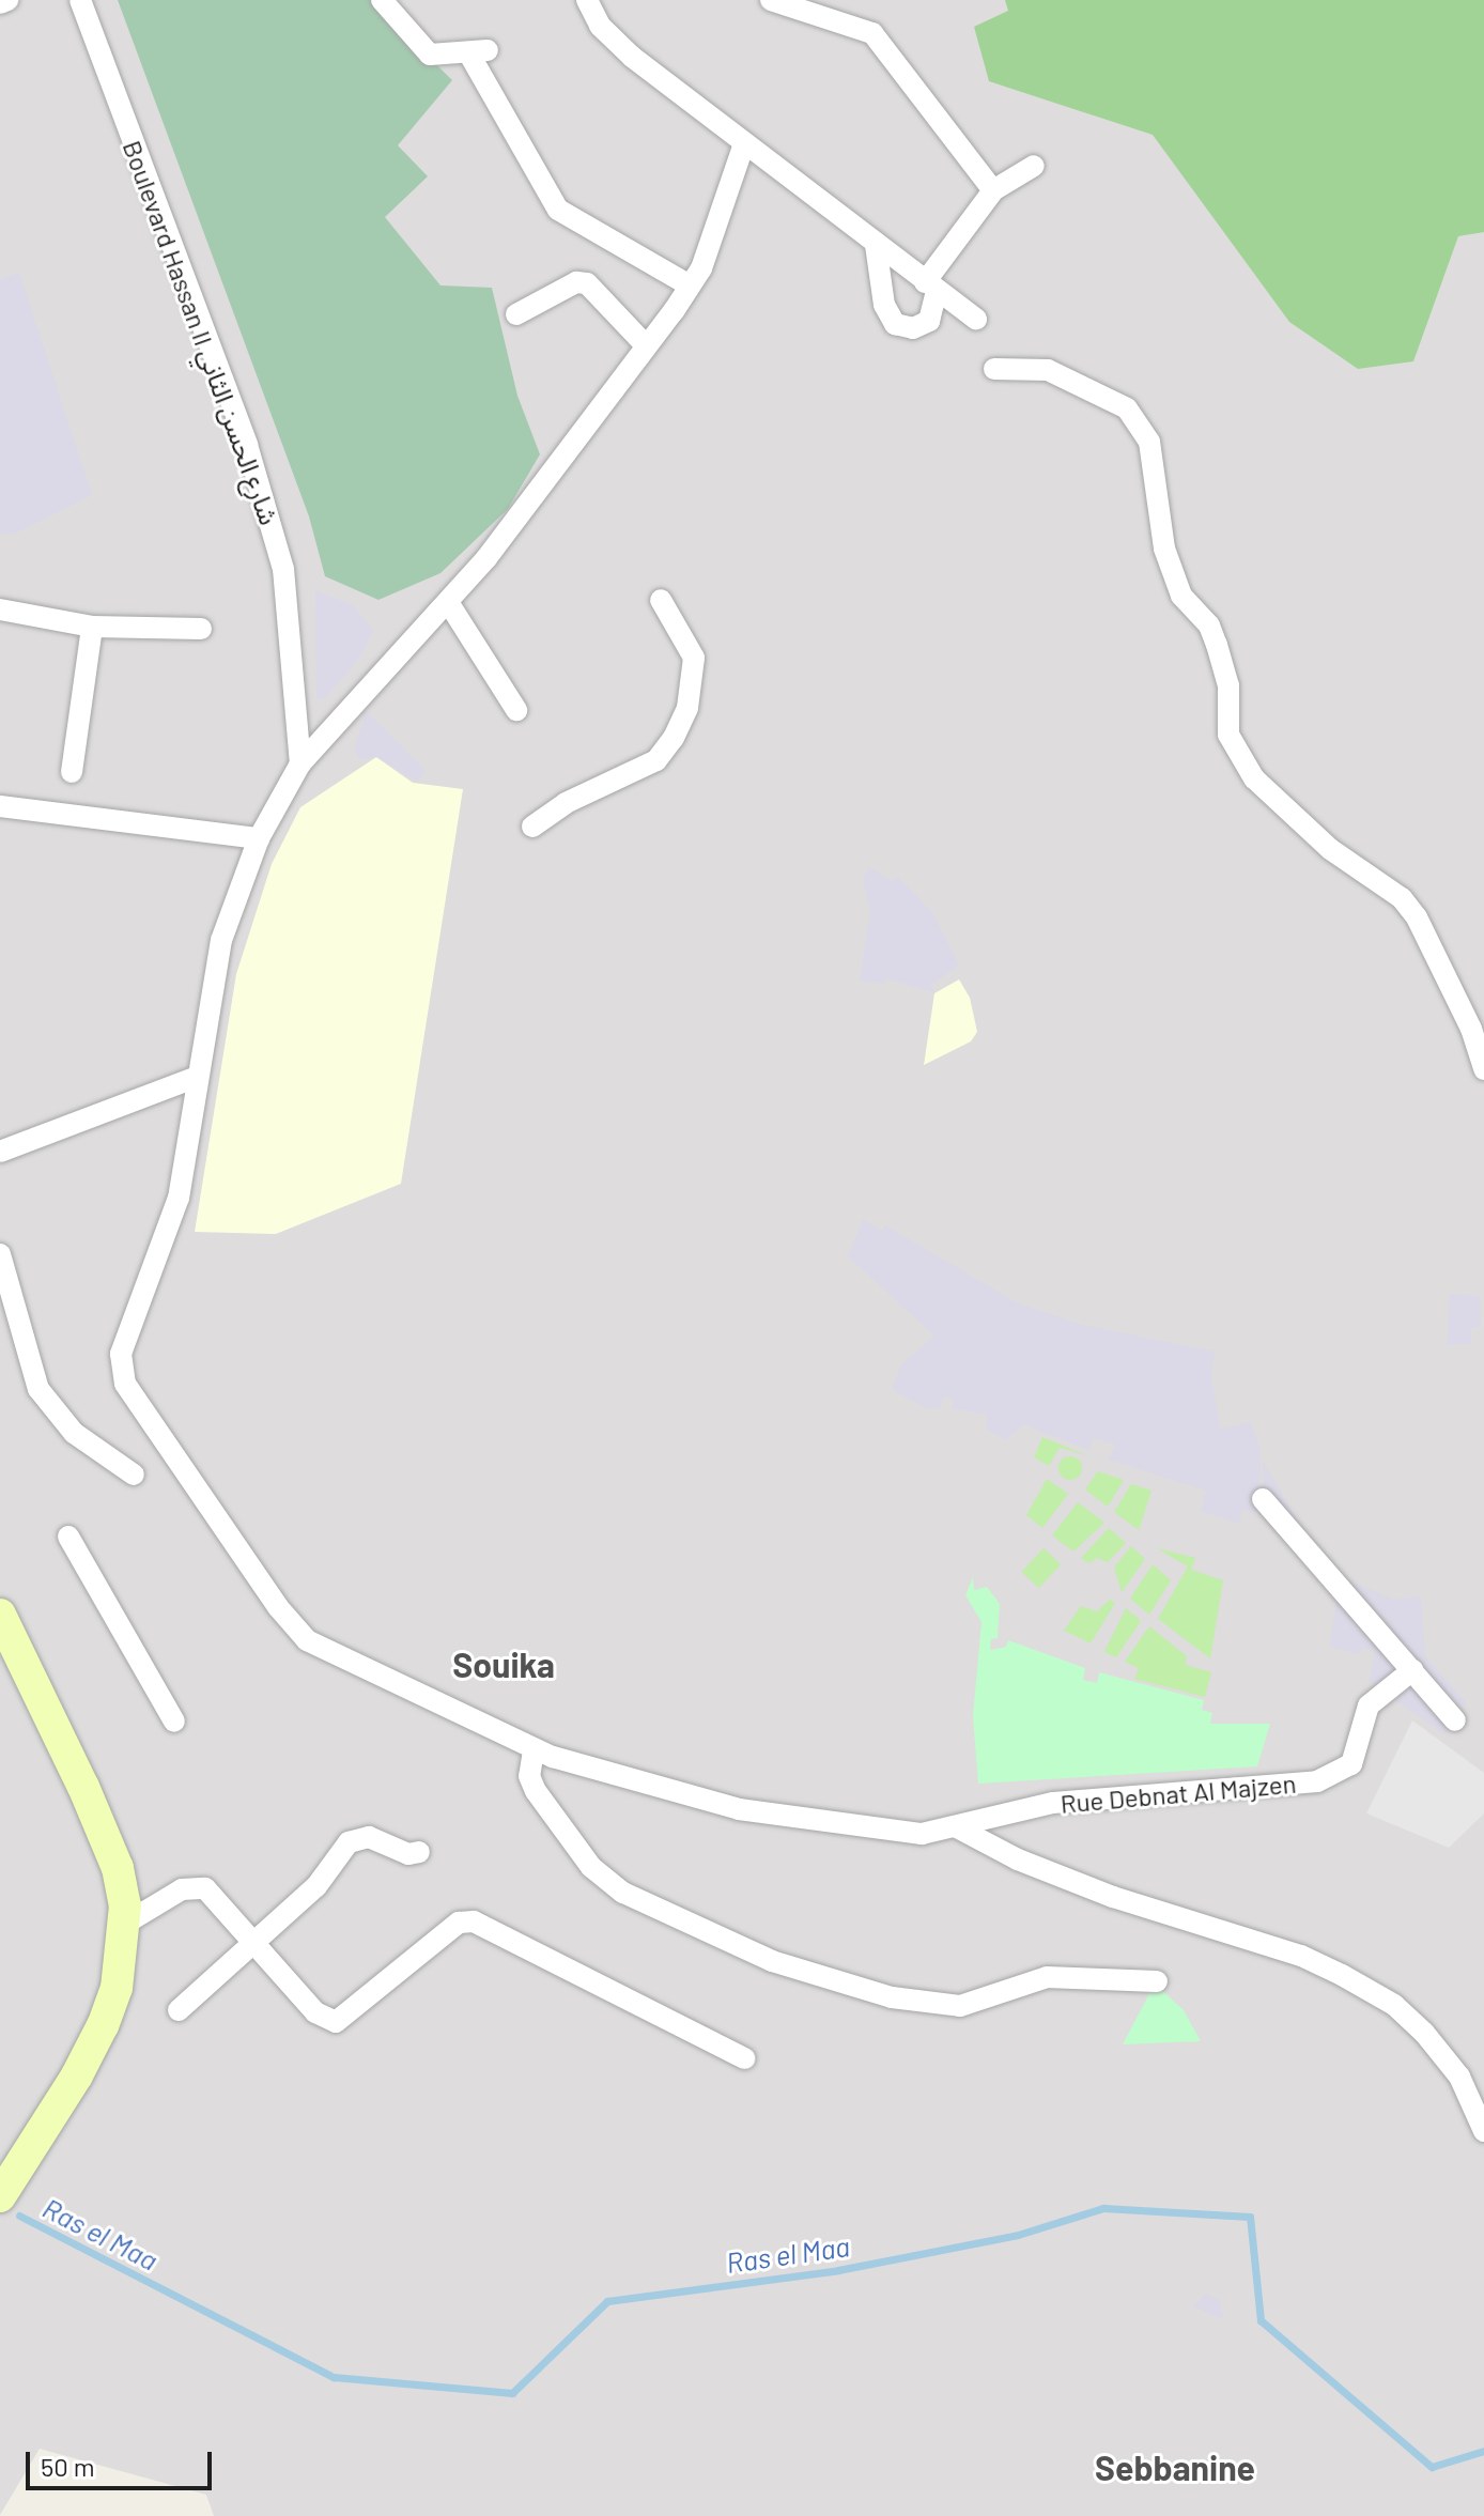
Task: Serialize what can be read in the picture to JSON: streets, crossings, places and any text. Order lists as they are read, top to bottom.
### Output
{
  "streets": {
    "street": ["Boulevard Hassan II شارع الحسن الثاني", "Rue Debnat Al Majzen"]
  },
  "districts": ["Souika", "Sebbanine"],
  "water": ["Ras el Maa"],
  "scale_bar": "50 m"
}
